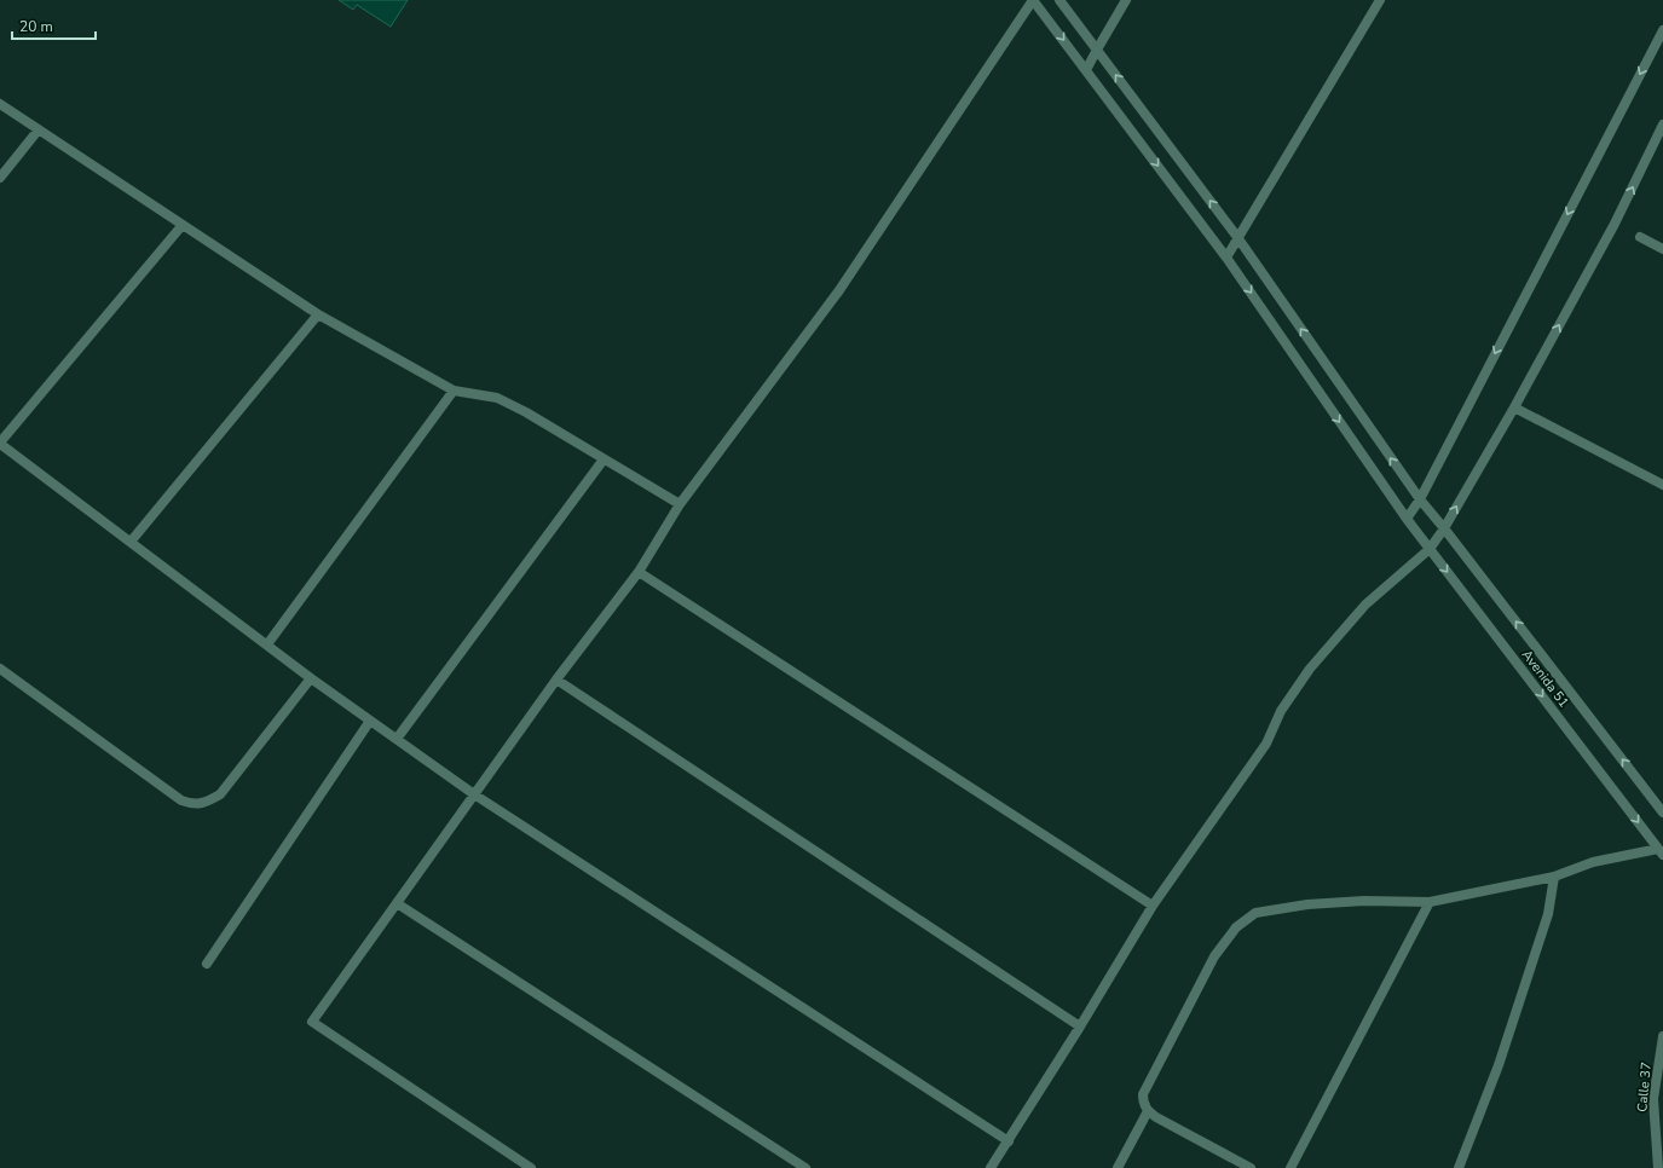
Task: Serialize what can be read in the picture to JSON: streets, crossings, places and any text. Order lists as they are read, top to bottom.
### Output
{
  "streets": {
    "street": ["Avenida 51", "Calle 37"]
  },
  "scale_bar": "20 m"
}
